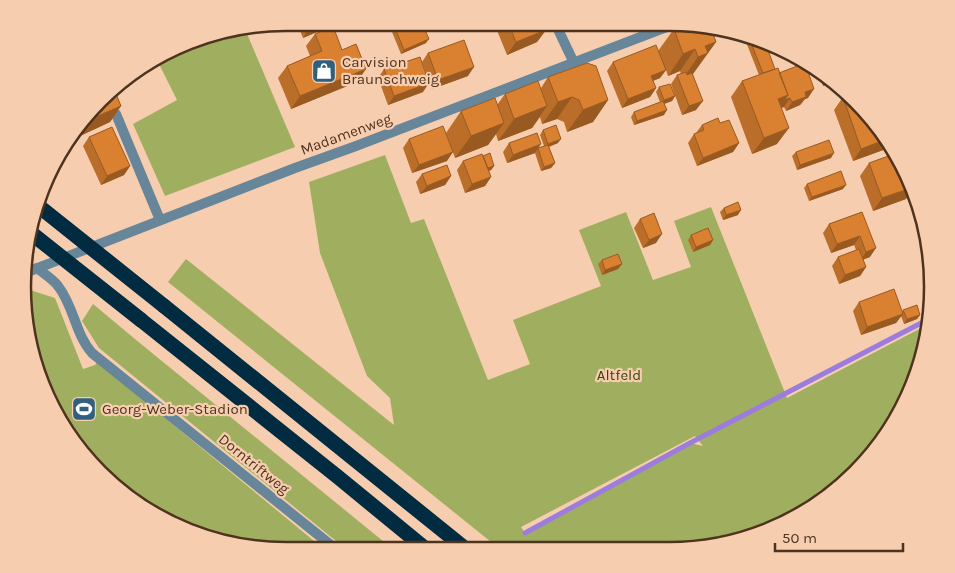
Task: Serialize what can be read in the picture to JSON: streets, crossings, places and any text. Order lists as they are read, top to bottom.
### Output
{
  "streets": {
    "street": ["Madamenweg", "Dorntriftweg"]
  },
  "crossings": [
    ["Madamenweg", "Dorntriftweg"]
  ],
  "parks": ["Altfeld"],
  "places": {
    "shop": ["Carvision Braunschweig"],
    "sports": ["Georg-Weber-Stadion"]
  },
  "scale_bar": "50 m"
}
